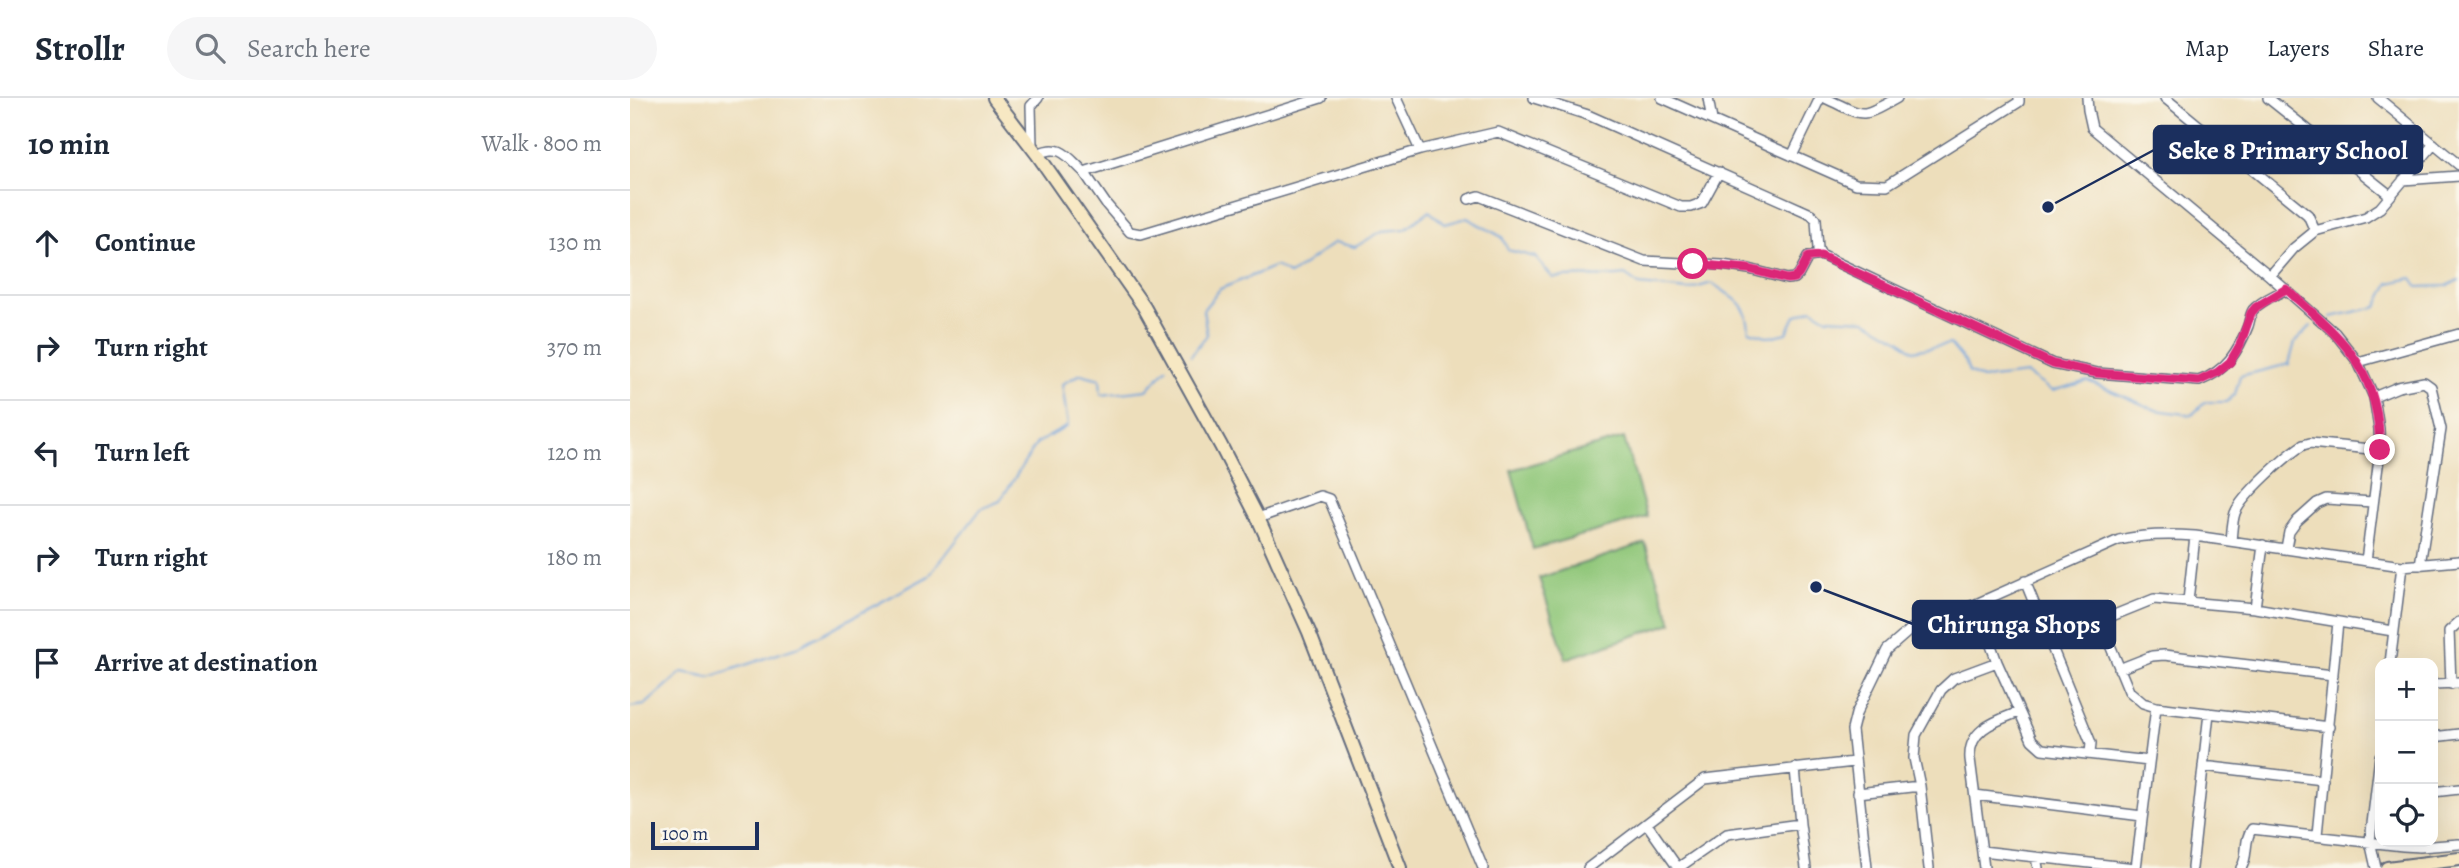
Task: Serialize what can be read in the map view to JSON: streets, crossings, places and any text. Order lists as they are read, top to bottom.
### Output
{
  "places": ["Seke 8 Primary School", "Chirunga Shops"],
  "scale_bar": "100 m",
  "page": {
    "header": "Strollr",
    "search": "Search here",
    "nav": ["Map", "Layers", "Share"],
    "heading": ["10 min", "Walk · 800 m"],
    "list": [
      ["Continue", "130 m"],
      ["Turn right", "370 m"],
      ["Turn left", "120 m"],
      ["Turn right", "180 m"],
      "Arrive at destination"
    ],
    "map_buttons": ["+", "−"],
    "scale": "100 m"
  }
}
